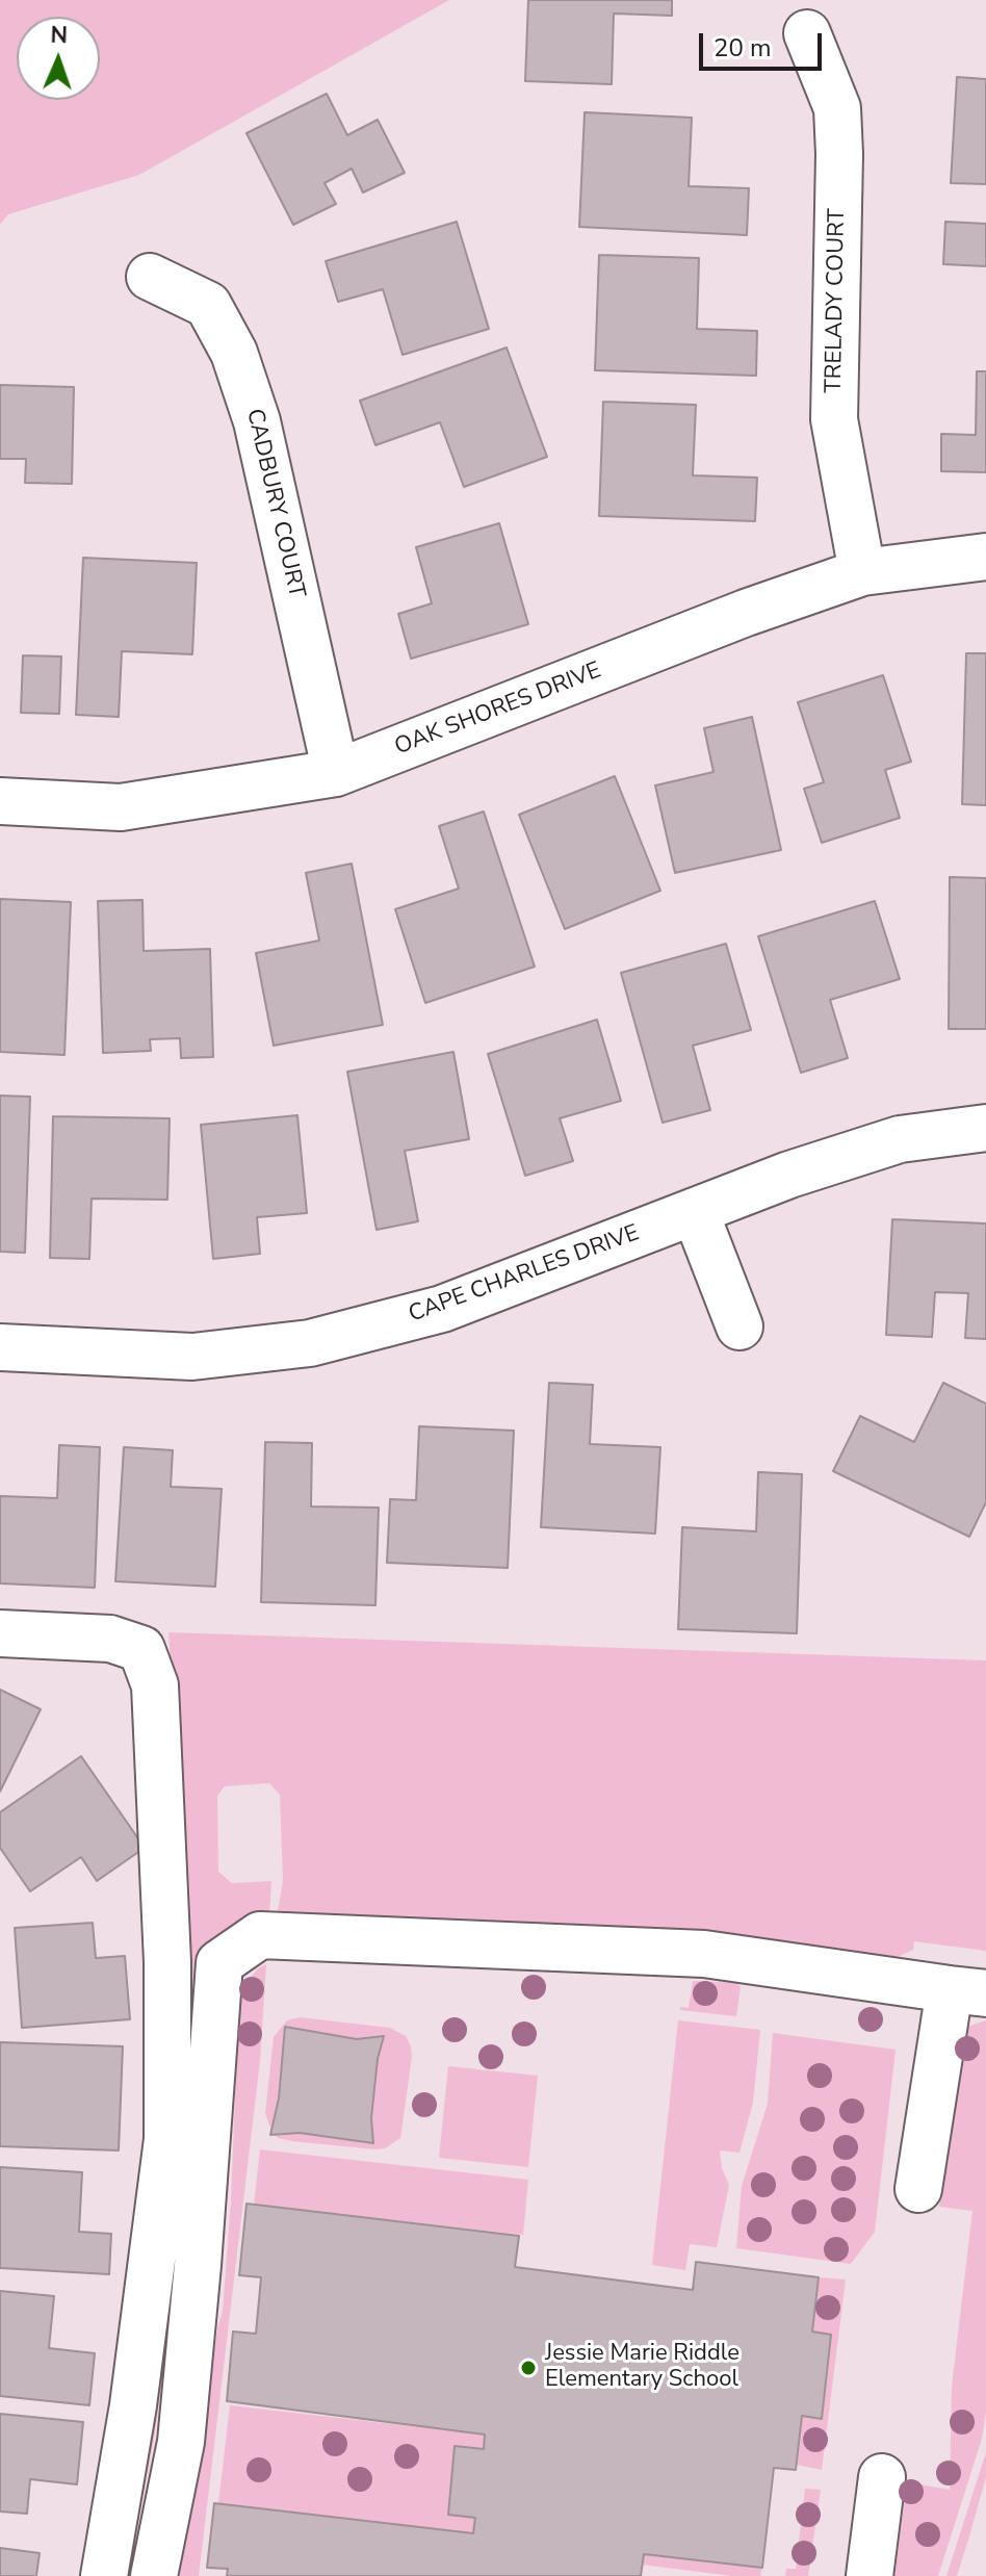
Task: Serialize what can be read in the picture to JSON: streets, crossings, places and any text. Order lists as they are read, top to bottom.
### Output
{
  "streets": {
    "street": [
      "TRELADY COURT",
      "CADBURY COURT",
      "OAK SHORES DRIVE",
      "CAPE CHARLES DRIVE"
    ]
  },
  "crossings": [
    ["TRELADY COURT", "OAK SHORES DRIVE"],
    ["CADBURY COURT", "OAK SHORES DRIVE"]
  ],
  "places": ["Jessie Marie Riddle Elementary School"],
  "scale_bar": "20 m",
  "north": "top"
}
